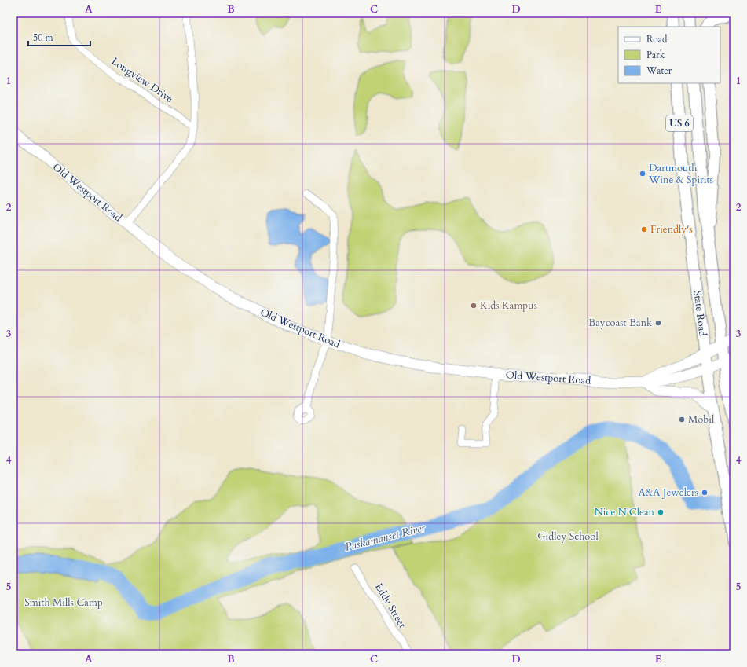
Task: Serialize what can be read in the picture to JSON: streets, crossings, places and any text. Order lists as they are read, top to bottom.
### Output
{
  "streets": {
    "main road": ["US 6", "Old Westport Road", "State Road"],
    "street": ["Longview Drive", "Eddy Street"]
  },
  "crossings": [
    ["Old Westport Road", "State Road"]
  ],
  "water": ["Paskamanset River"],
  "parks": ["Gidley School", "Smith Mills Camp"],
  "places": [
    "Dartmouth Wine & Spirits",
    "Friendly's",
    "Kids Kampus",
    "Baycoast Bank",
    "Mobil",
    "A&A Jewelers",
    "Nice N'Clean"
  ],
  "legend": ["Road", "Park", "Water"],
  "scale_bar": "50 m",
  "grid": {
    "columns": [
      "A",
      "B",
      "C",
      "D",
      "E"
    ],
    "rows": [
      "1",
      "2",
      "3",
      "4",
      "5"
    ]
  }
}
